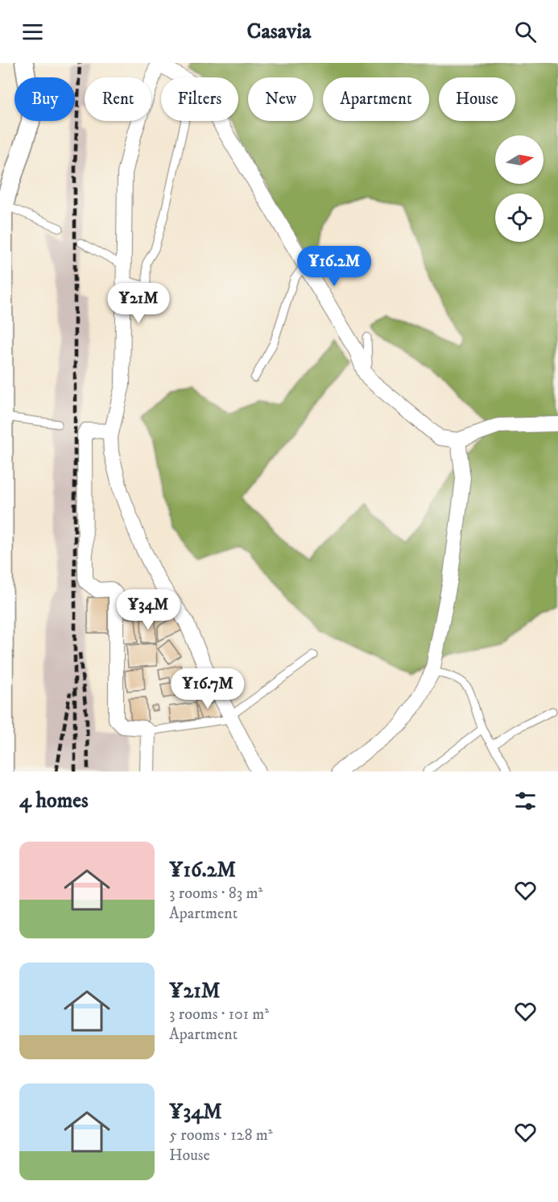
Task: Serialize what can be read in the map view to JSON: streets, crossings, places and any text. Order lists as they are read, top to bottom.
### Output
{
  "north": "right",
  "page": {
    "header": "Casavia",
    "chip": [
      "Buy",
      "Rent",
      "Filters",
      "New",
      "Apartment",
      "House"
    ],
    "price": [
      "¥16.2M",
      "¥21M",
      "¥34M",
      "¥16.7M"
    ],
    "heading": "4 homes",
    "list": [
      {
        "name": "¥16.2M",
        "note": "3 rooms · 83 m² · Apartment"
      },
      {
        "name": "¥21M",
        "note": "3 rooms · 101 m² · Apartment"
      },
      {
        "name": "¥34M",
        "note": "5 rooms · 128 m² · House"
      }
    ]
  }
}
